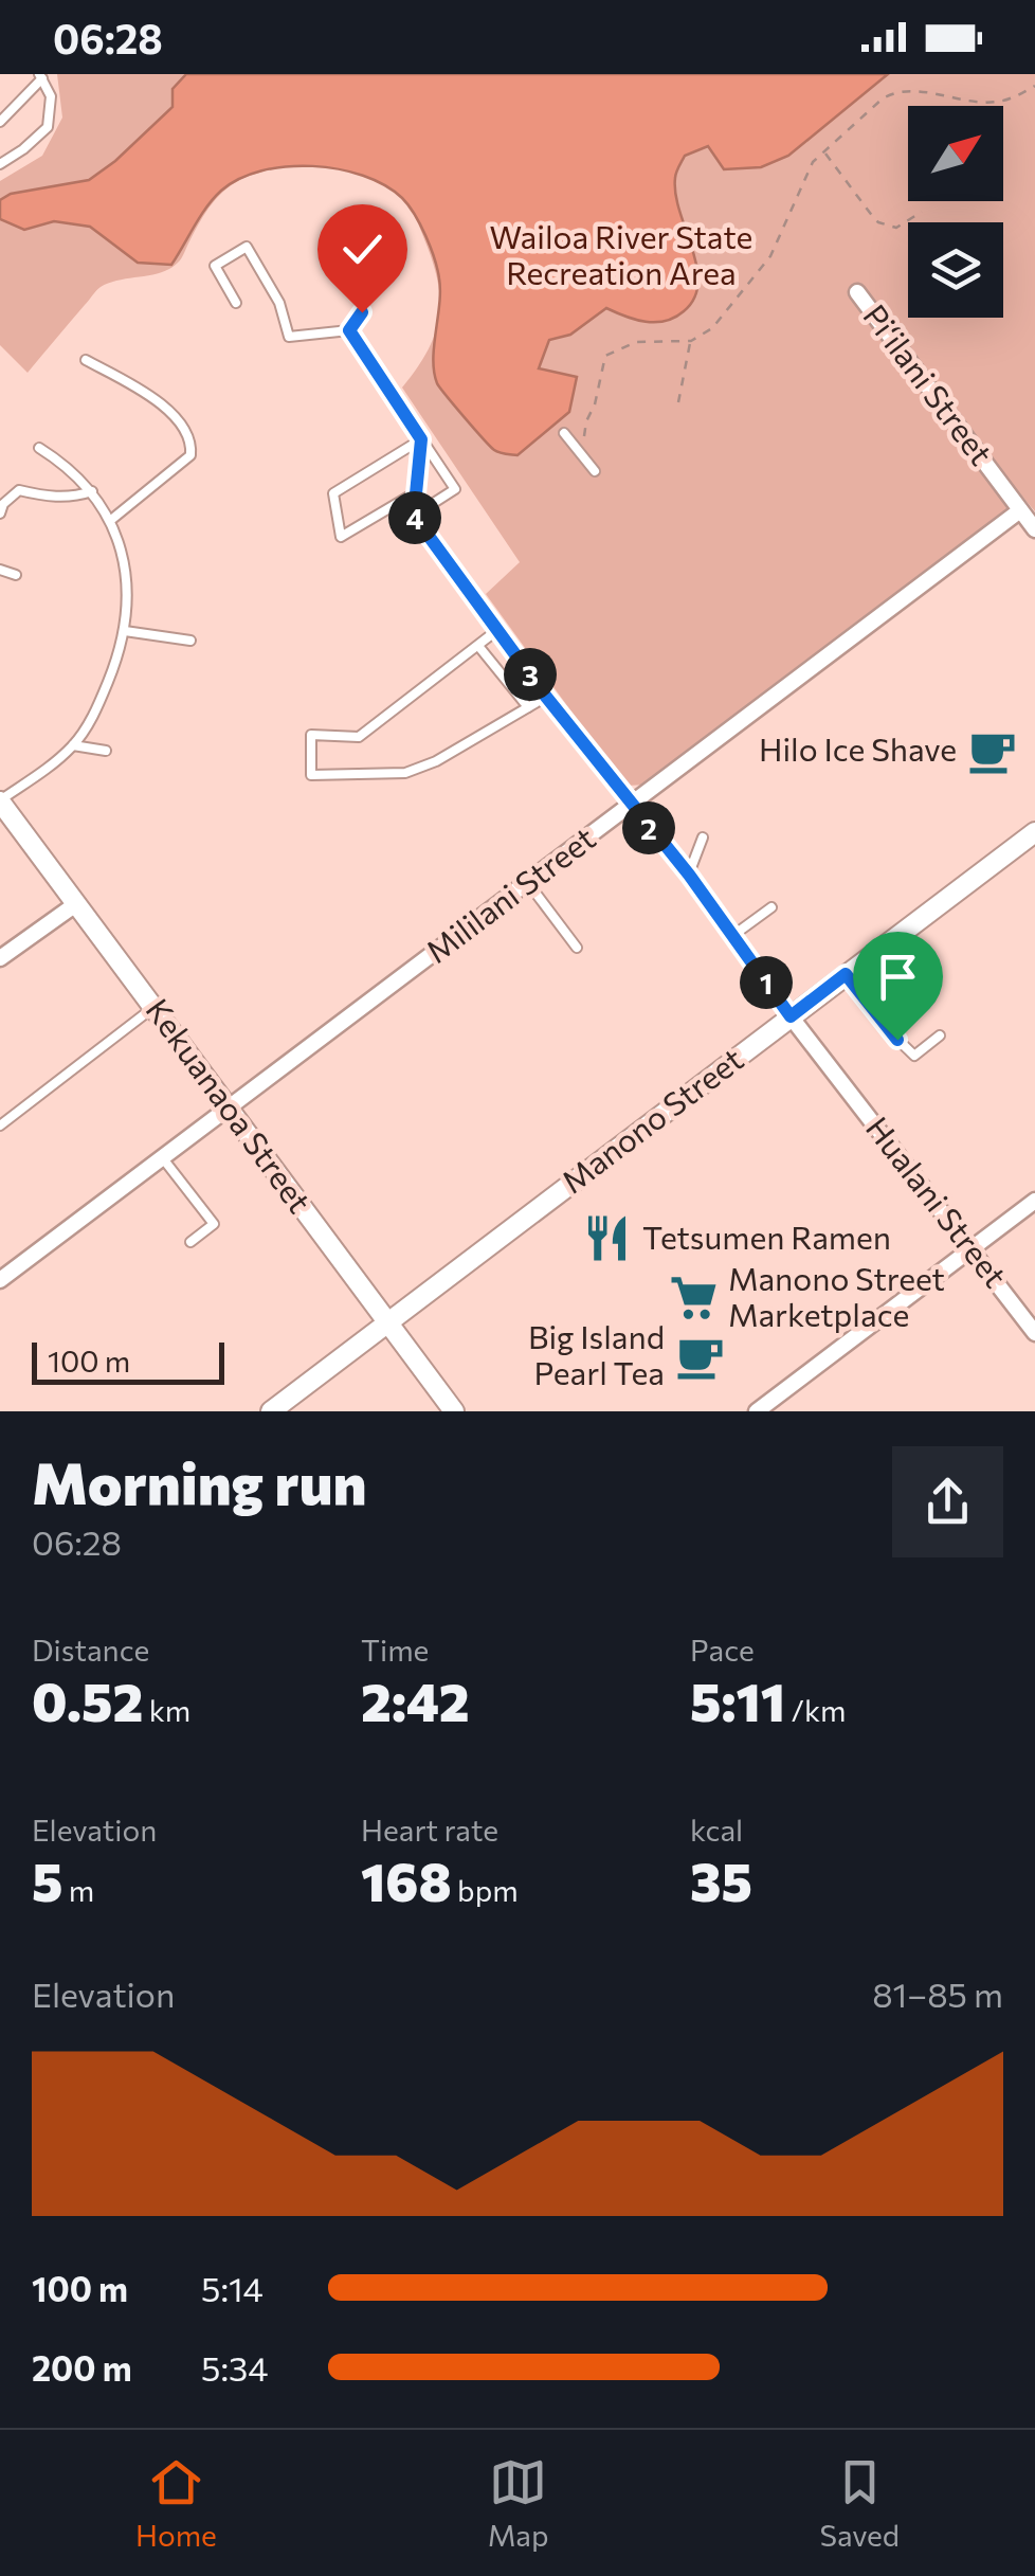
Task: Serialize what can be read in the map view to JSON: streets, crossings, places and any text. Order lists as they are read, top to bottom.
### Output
{
  "streets": {
    "street": [
      "Pi‘ilani Street",
      "Mililani Street",
      "Kekuanaoa Street",
      "Manono Street",
      "Hualani Street"
    ]
  },
  "crossings": [
    ["Pi‘ilani Street", "Mililani Street"],
    ["Mililani Street", "Kekuanaoa Street"],
    ["Mililani Street", "Hualani Street"],
    ["Kekuanaoa Street", "Manono Street"],
    ["Manono Street", "Hualani Street"]
  ],
  "parks": ["Wailoa River State Recreation Area"],
  "places": {
    "cafe": ["Hilo Ice Shave", "Big Island Pearl Tea"],
    "restaurant": ["Tetsumen Ramen"],
    "supermarket": ["Manono Street Marketplace"]
  },
  "scale_bar": "100 m",
  "north": "top right",
  "page": {
    "status": "06:28",
    "pins": [
      "4",
      "3",
      "2",
      "1"
    ],
    "scale": "100 m",
    "heading": ["Morning run", "06:28"],
    "stats": [
      ["Distance", "0.52 km"],
      ["Time", "2:42"],
      ["Pace", "5:11 /km"],
      ["Elevation", "5 m"],
      ["Heart rate", "168 bpm"],
      ["kcal", "35"]
    ],
    "chart": ["Elevation", "81–85 m"],
    "list": [
      {
        "name": "100 m",
        "note": "5:14"
      },
      {
        "name": "200 m",
        "note": "5:34"
      }
    ],
    "tabs": ["Home", "Map", "Saved"]
  }
}
